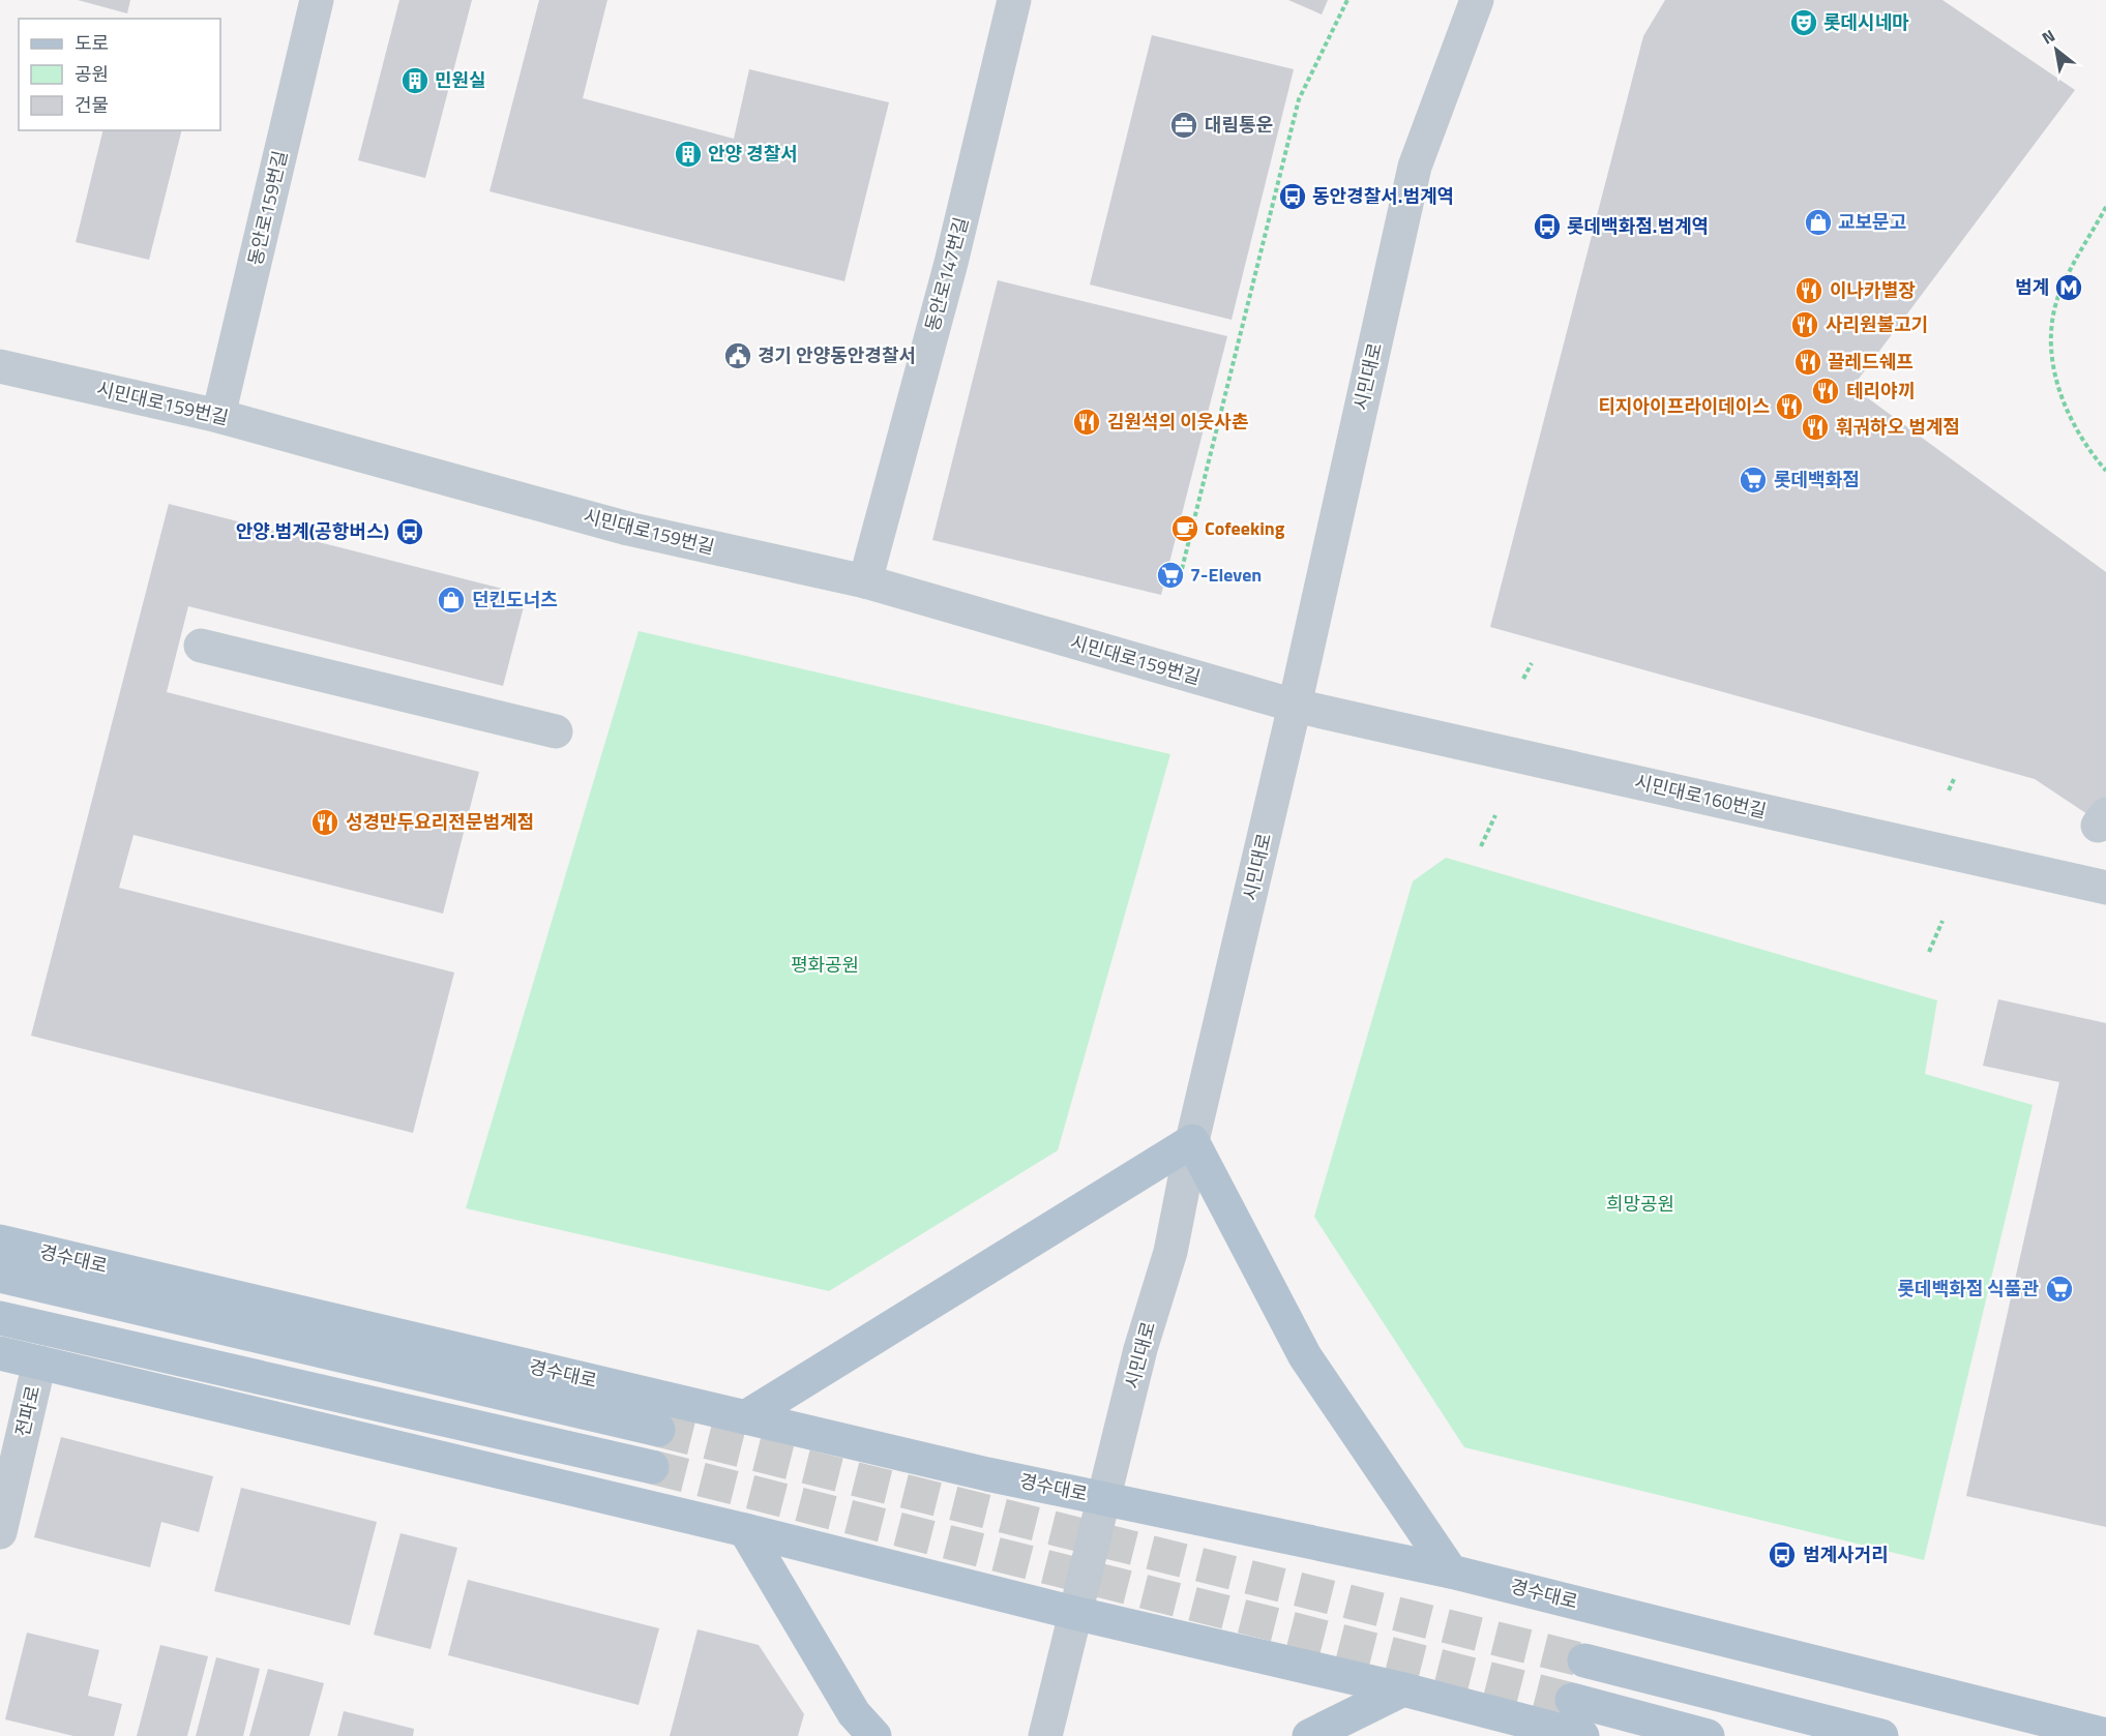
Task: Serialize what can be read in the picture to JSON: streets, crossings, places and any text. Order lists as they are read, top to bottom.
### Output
{
  "streets": {
    "main road": ["경수대로"],
    "street": [
      "동안로159번길",
      "동안로147번길",
      "시민대로",
      "시민대로159번길",
      "시민대로160번길",
      "전파로"
    ]
  },
  "crossings": [
    ["동안로159번길", "시민대로159번길"],
    ["동안로147번길", "시민대로159번길"],
    ["시민대로", "시민대로159번길"],
    ["시민대로", "시민대로160번길"],
    ["시민대로", "경수대로"],
    ["시민대로159번길", "시민대로160번길"]
  ],
  "parks": ["평화공원", "희망공원"],
  "places": {
    "theatre": ["롯데시네마"],
    "building": ["민원실", "안양 경찰서"],
    "office": ["대림통운"],
    "bus stop": [
      "동안경찰서.범계역",
      "롯데백화점.범계역",
      "안양.범계(공항버스)",
      "범계사거리"
    ],
    "shop": ["교보문고", "던킨도너츠"],
    "metro station": ["범계"],
    "restaurant": [
      "이나카별장",
      "사리원불고기",
      "끌레드쉐프",
      "테리야끼",
      "티지아이프라이데이스",
      "김원석의 이웃사촌",
      "훠궈하오 범계점",
      "성경만두요리전문범계점"
    ],
    "public building": ["경기 안양동안경찰서"],
    "supermarket": ["롯데백화점", "7-Eleven", "롯데백화점 식품관"],
    "cafe": ["Cofeeking"]
  },
  "legend": ["도로", "공원", "건물"],
  "north": "top left"
}
